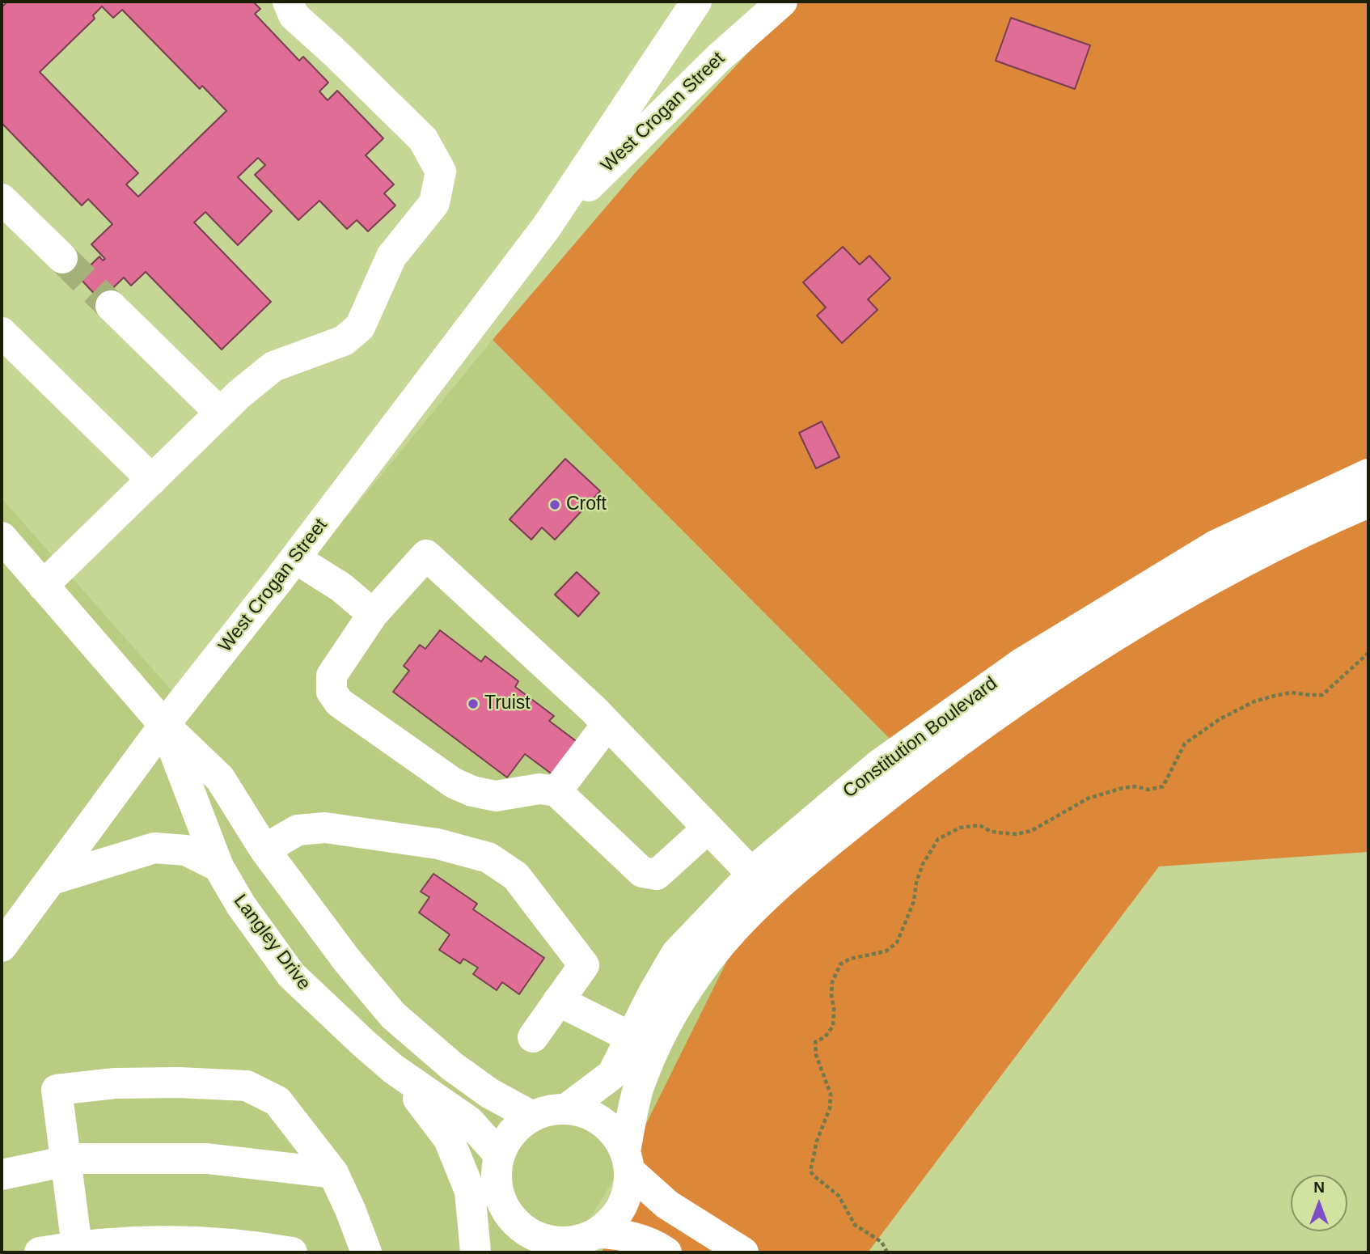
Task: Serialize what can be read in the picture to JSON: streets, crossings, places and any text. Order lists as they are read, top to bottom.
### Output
{
  "streets": {
    "street": ["West Crogan Street", "Constitution Boulevard", "Langley Drive"]
  },
  "crossings": [
    ["West Crogan Street", "Langley Drive"],
    ["Constitution Boulevard", "Langley Drive"]
  ],
  "places": ["Croft", "Truist"],
  "north": "top"
}
